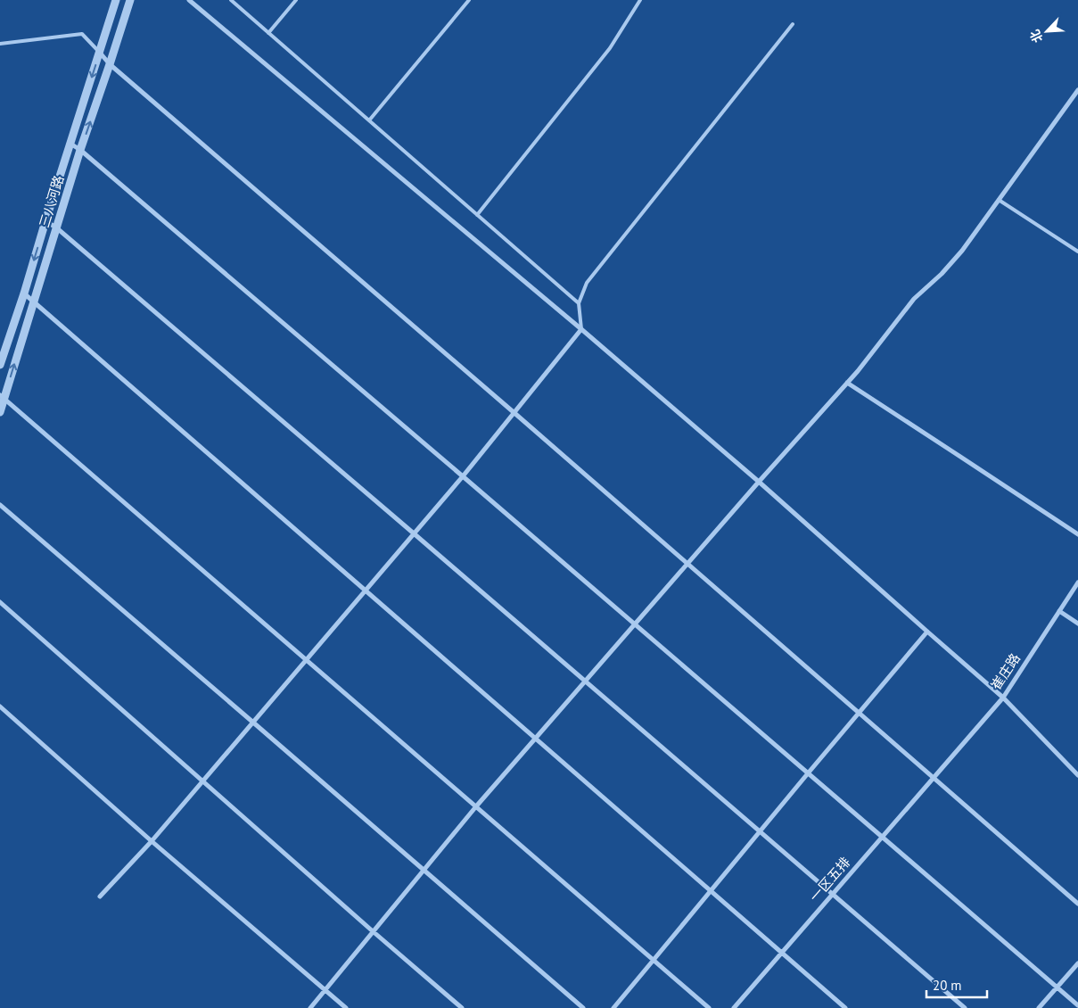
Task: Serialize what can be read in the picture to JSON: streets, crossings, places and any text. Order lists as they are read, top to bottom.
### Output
{
  "streets": {
    "street": ["三八河路", "崔庄路", "一区五排"]
  },
  "crossings": [
    ["崔庄路", "一区五排"]
  ],
  "scale_bar": "20 m",
  "north": "bottom left"
}
